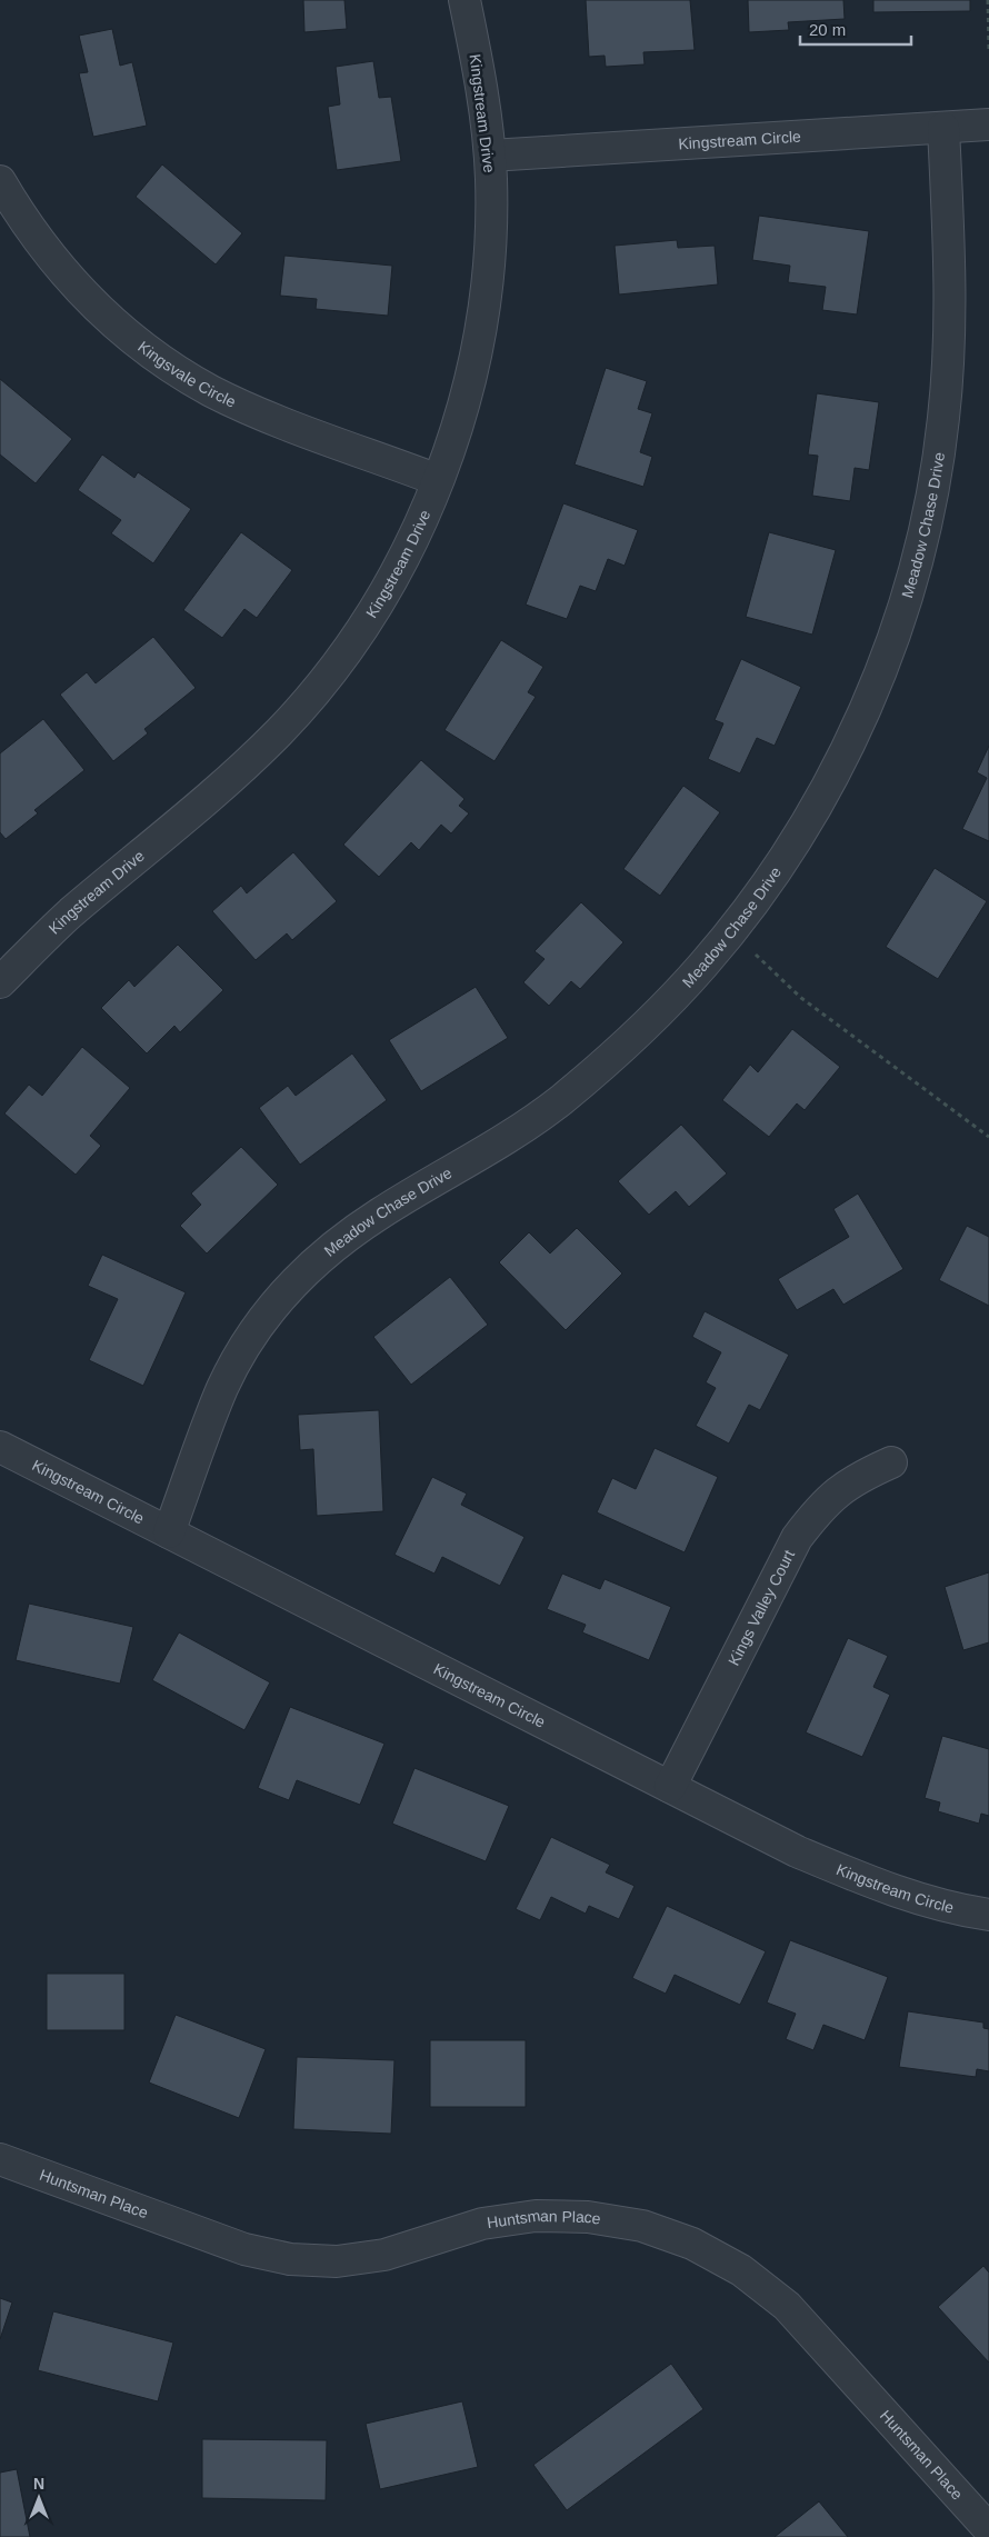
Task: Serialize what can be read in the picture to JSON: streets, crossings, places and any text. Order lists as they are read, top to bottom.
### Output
{
  "streets": {
    "street": [
      "Kingstream Drive",
      "Kingstream Circle",
      "Kingsvale Circle",
      "Meadow Chase Drive",
      "Kings Valley Court",
      "Huntsman Place"
    ]
  },
  "crossings": [
    ["Kingstream Drive", "Kingstream Circle"],
    ["Kingstream Drive", "Kingsvale Circle"],
    ["Kingstream Circle", "Meadow Chase Drive"],
    ["Kingstream Circle", "Kings Valley Court"]
  ],
  "scale_bar": "20 m",
  "north": "top"
}
